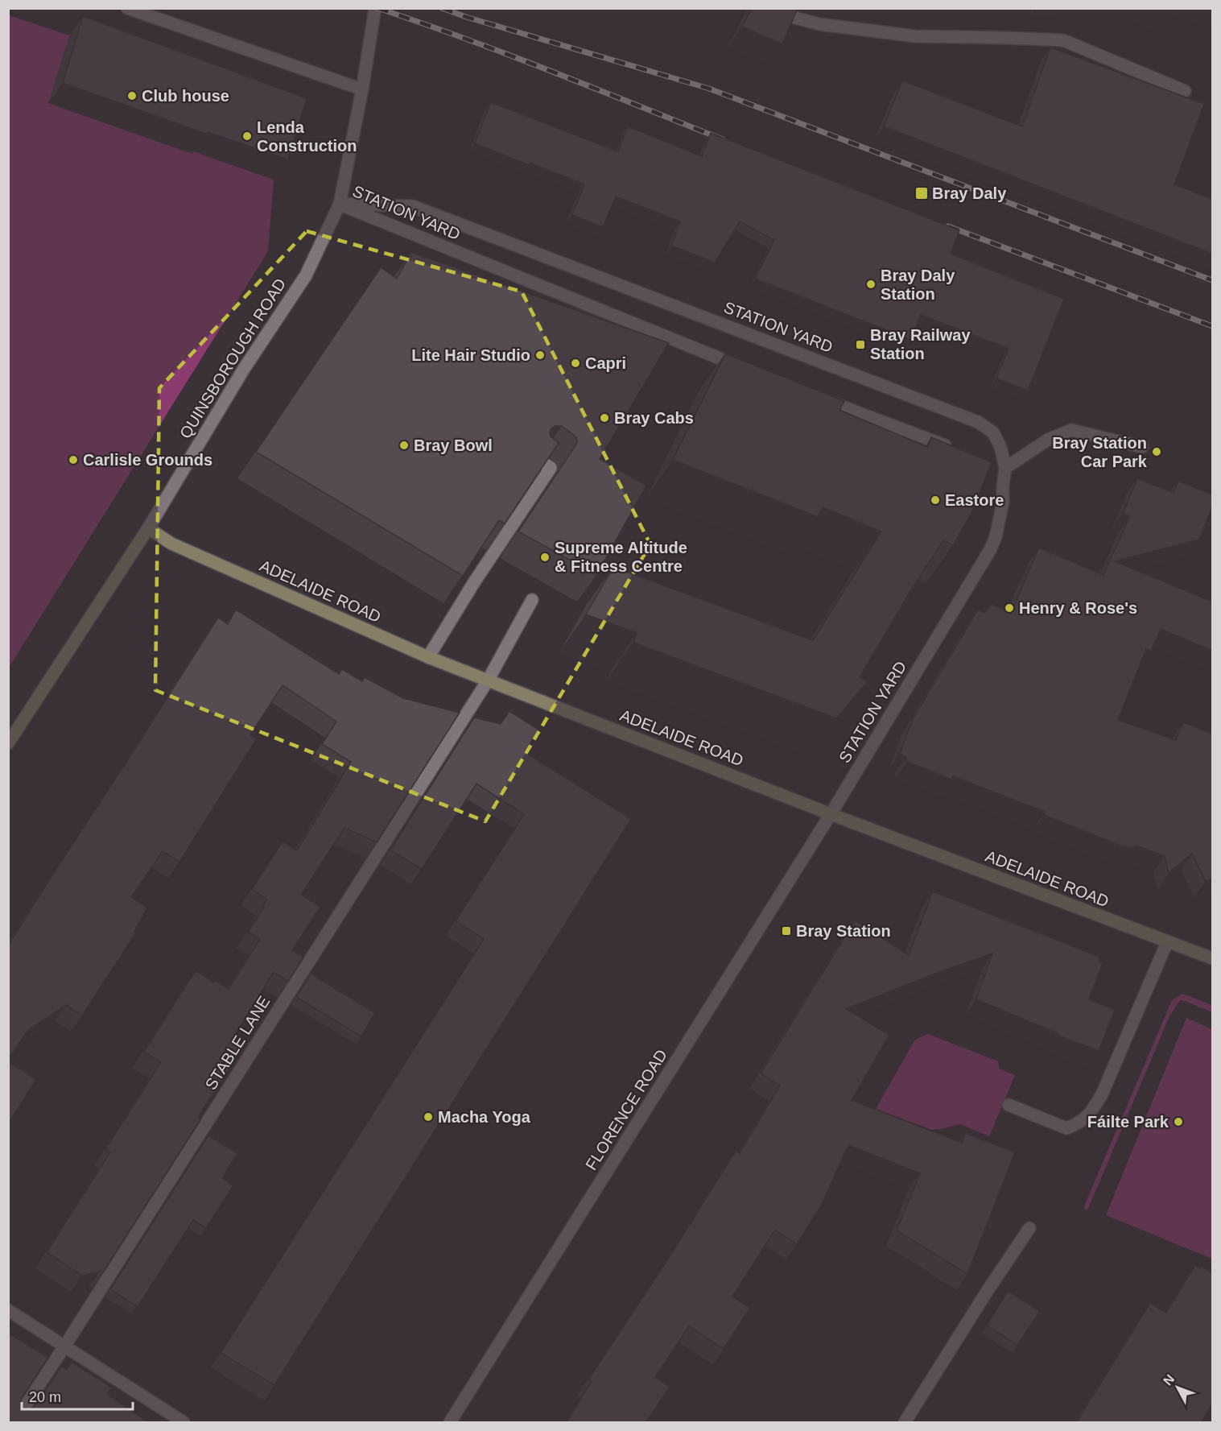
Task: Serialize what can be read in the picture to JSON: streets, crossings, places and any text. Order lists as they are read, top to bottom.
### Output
{
  "streets": {
    "main road": ["QUINSBOROUGH ROAD", "ADELAIDE ROAD"],
    "street": ["STATION YARD", "STABLE LANE", "FLORENCE ROAD"]
  },
  "crossings": [
    ["STATION YARD", "QUINSBOROUGH ROAD"],
    ["STATION YARD", "ADELAIDE ROAD"],
    ["STATION YARD", "FLORENCE ROAD"],
    ["QUINSBOROUGH ROAD", "ADELAIDE ROAD"],
    ["ADELAIDE ROAD", "STABLE LANE"],
    ["ADELAIDE ROAD", "FLORENCE ROAD"]
  ],
  "places": {
    "other": [
      "Club house",
      "Lenda Construction",
      "Bray Daly Station",
      "Lite Hair Studio",
      "Capri",
      "Bray Cabs",
      "Bray Bowl",
      "Bray Station Car Park",
      "Carlisle Grounds",
      "Eastore",
      "Supreme Altitude & Fitness Centre",
      "Henry & Rose's",
      "Macha Yoga",
      "Fáilte Park"
    ],
    "transit": ["Bray Daly", "Bray Railway Station", "Bray Station"]
  },
  "scale_bar": "20 m",
  "north": "top left"
}
